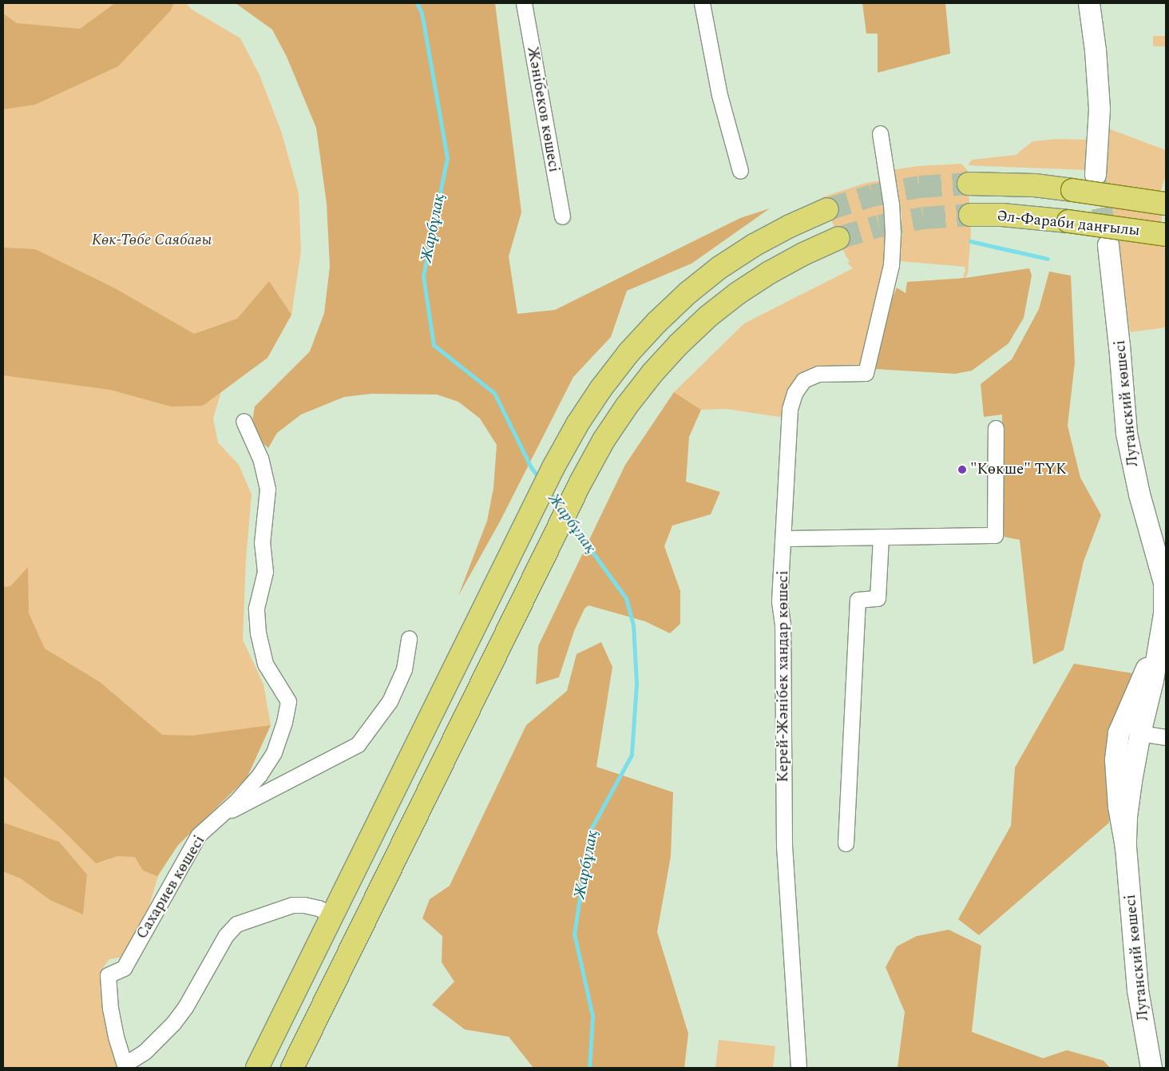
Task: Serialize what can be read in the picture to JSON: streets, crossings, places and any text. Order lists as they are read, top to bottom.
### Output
{
  "streets": {
    "main road": ["Әл-Фараби даңғылы"],
    "street": [
      "Жәнібеков көшесі",
      "Луганский көшесі",
      "Керей-Жәнібек хандар көшесі",
      "Сахариев көшесі"
    ]
  },
  "water": ["Жарбұлақ"],
  "parks": ["Көк-Төбе Саябағы"],
  "places": ["\"Көкше\" ТҮК"]
}
